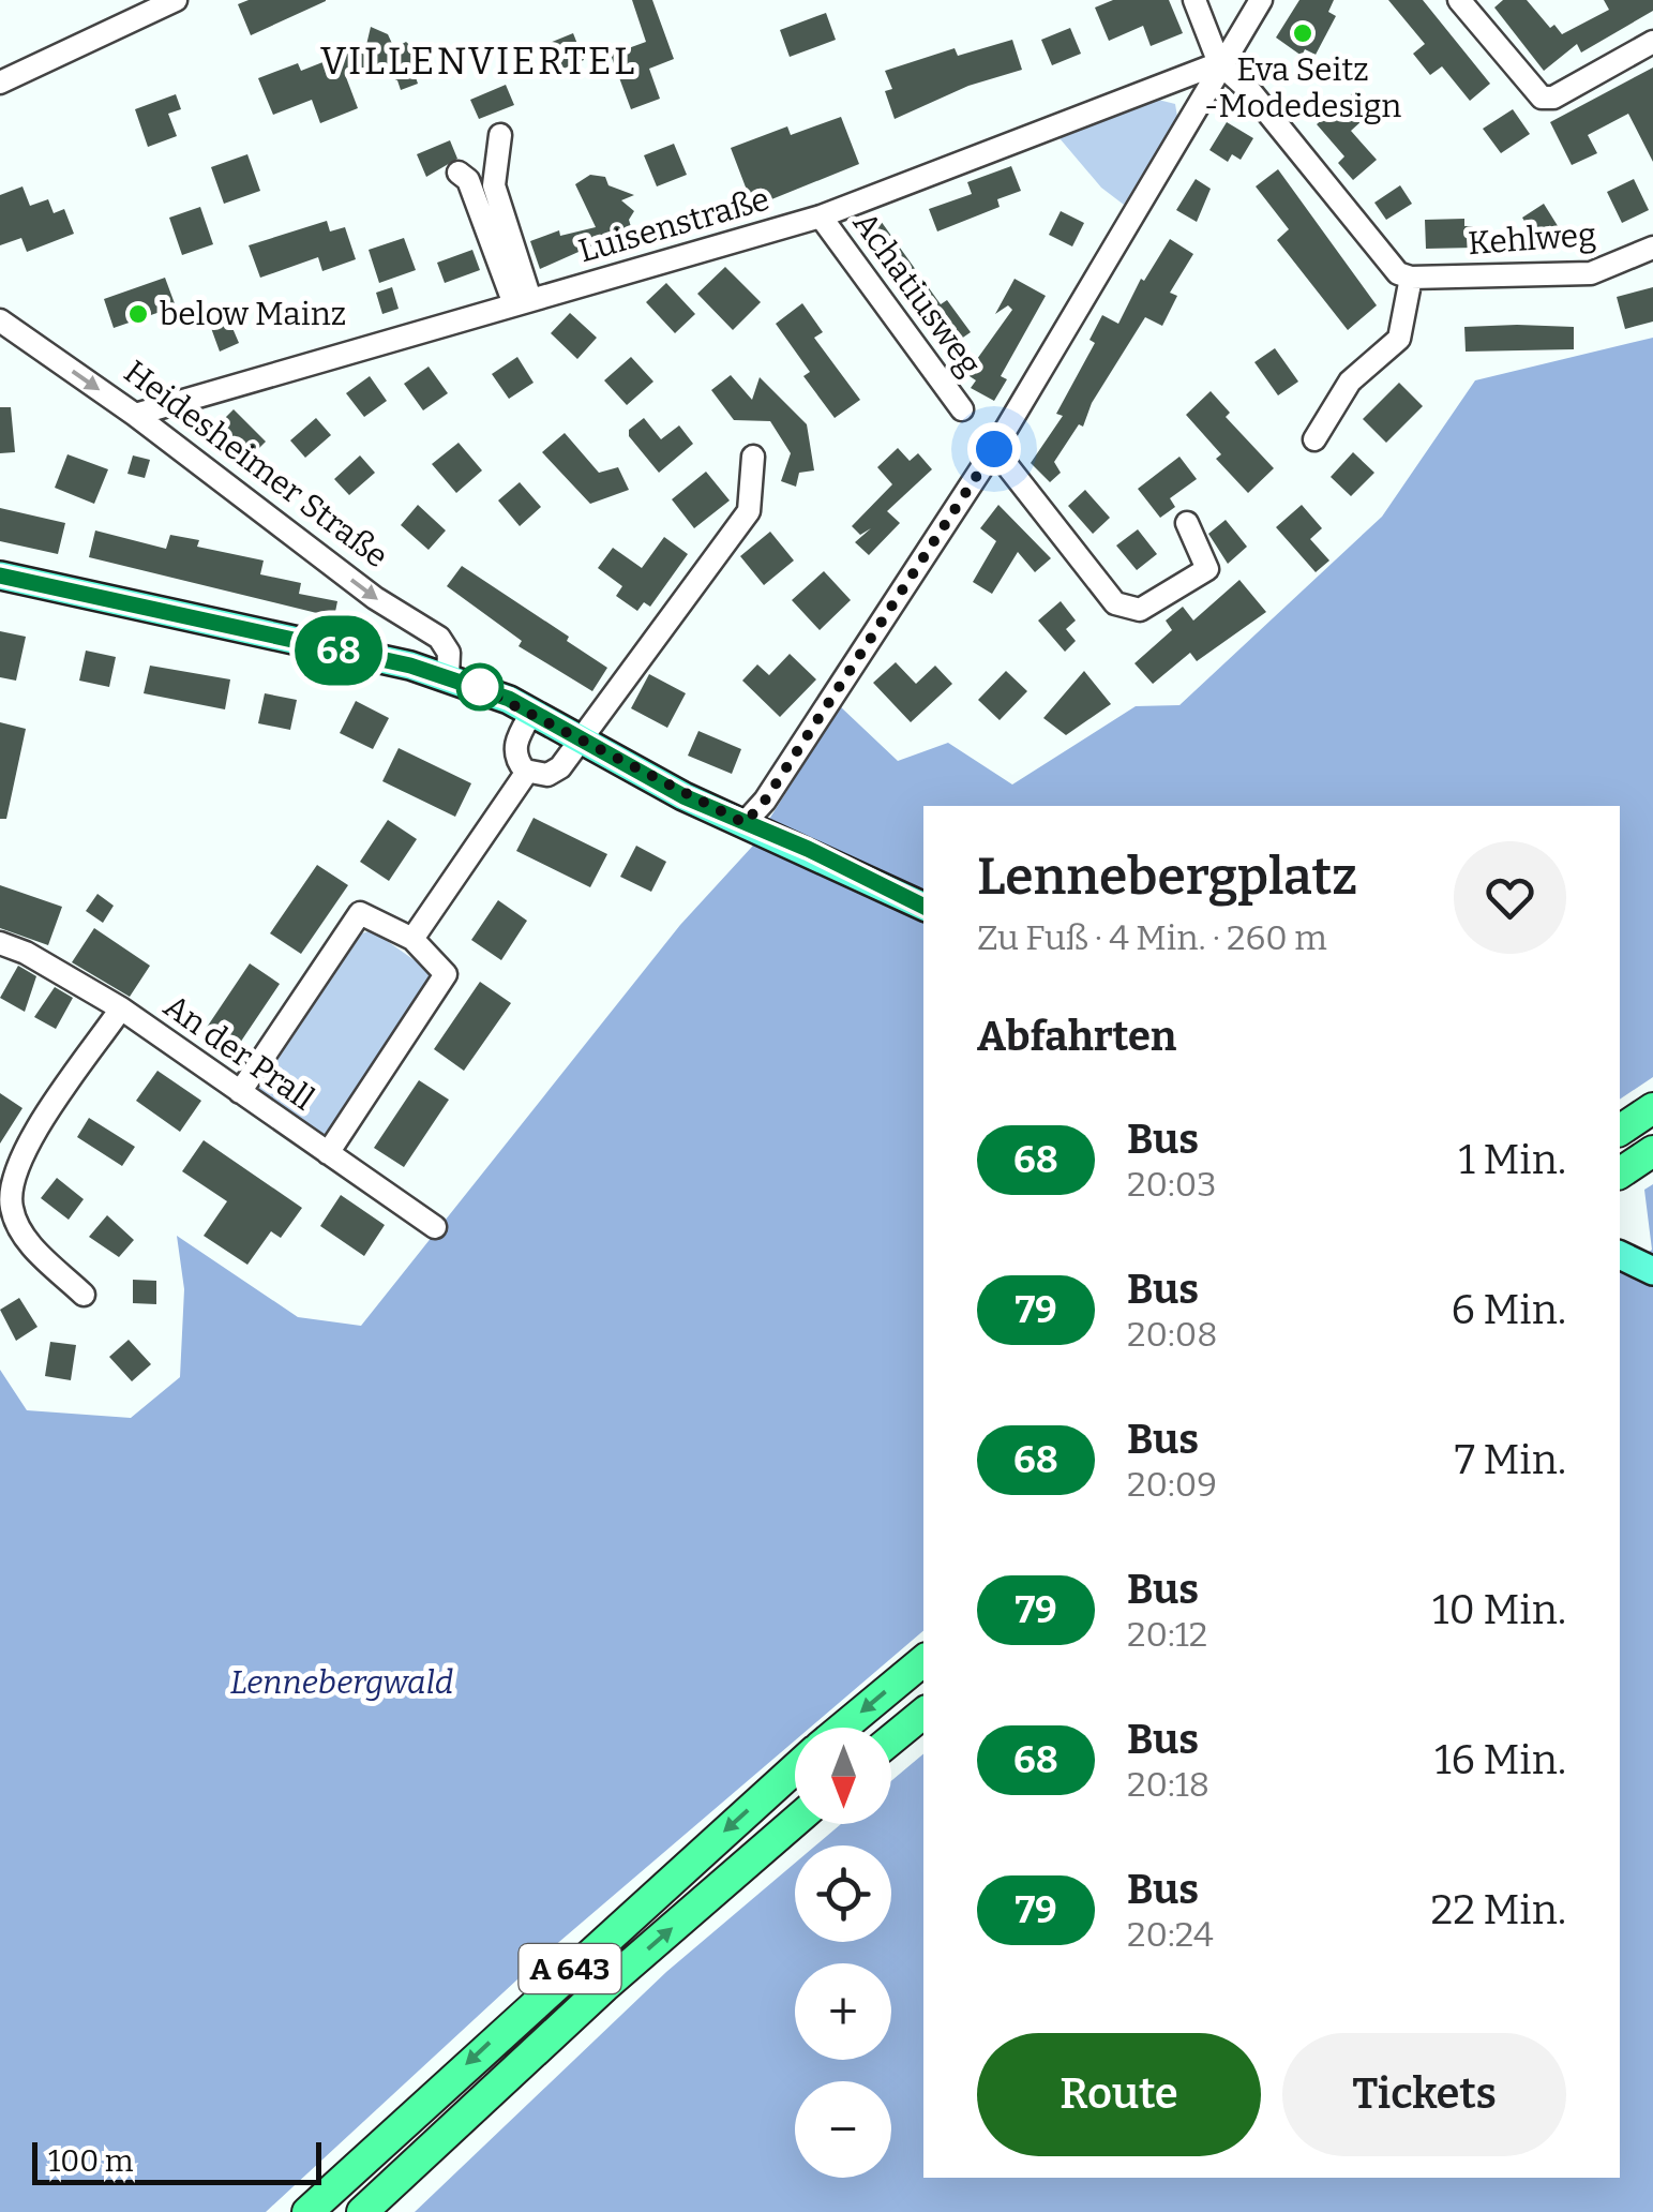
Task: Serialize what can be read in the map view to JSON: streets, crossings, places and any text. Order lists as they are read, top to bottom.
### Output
{
  "streets": {
    "highway": ["A 643"],
    "street": [
      "Luisenstraße",
      "Kehlweg",
      "Achatiusweg",
      "Heidesheimer Straße",
      "An der Prall"
    ]
  },
  "crossings": [
    ["Luisenstraße", "Achatiusweg"],
    ["Luisenstraße", "Heidesheimer Straße"]
  ],
  "one_way": ["Heidesheimer Straße"],
  "districts": ["VILLENVIERTEL"],
  "parks": ["Lennebergwald"],
  "places": ["Eva Seitz -Modedesign", "below Mainz"],
  "lines": ["bus line 68"],
  "scale_bar": "100 m",
  "north": "bottom",
  "page": {
    "on_map": "68",
    "heading": [
      ["Lennebergplatz", "Zu Fuß · 4 Min. · 260 m"],
      "Abfahrten"
    ],
    "list": [
      {
        "mark": "68",
        "name": "Bus",
        "note": "20:03",
        "value": "1 Min."
      },
      {
        "mark": "79",
        "name": "Bus",
        "note": "20:08",
        "value": "6 Min."
      },
      {
        "mark": "68",
        "name": "Bus",
        "note": "20:09",
        "value": "7 Min."
      },
      {
        "mark": "79",
        "name": "Bus",
        "note": "20:12",
        "value": "10 Min."
      },
      {
        "mark": "68",
        "name": "Bus",
        "note": "20:18",
        "value": "16 Min."
      },
      {
        "mark": "79",
        "name": "Bus",
        "note": "20:24",
        "value": "22 Min."
      }
    ],
    "map_buttons": ["+", "−"],
    "buttons": ["Route", "Tickets"],
    "scale": "100 m"
  }
}
